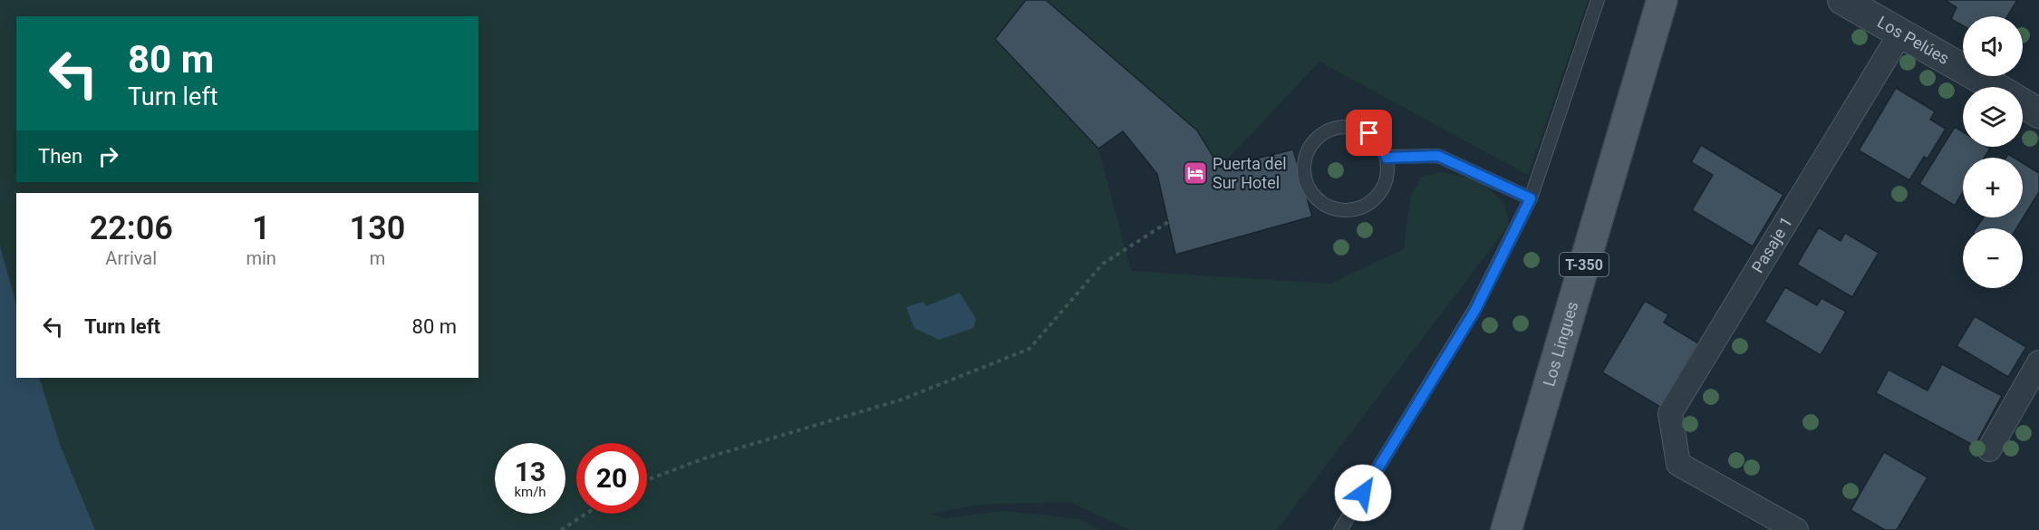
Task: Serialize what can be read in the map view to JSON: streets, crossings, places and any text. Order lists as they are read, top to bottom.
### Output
{
  "streets": {
    "main road": ["T-350", "Los Lingues"],
    "street": ["Los Pelúes", "Pasaje 1"]
  },
  "crossings": [
    ["Los Pelúes", "Pasaje 1"]
  ],
  "places": {
    "hotel": ["Puerta del Sur Hotel"]
  },
  "page": {
    "map_buttons": ["+", "−"],
    "turn": ["80 m", "Turn left"],
    "then": "Then",
    "eta": [
      "22:06",
      "Arrival",
      "1",
      "min",
      "130",
      "m"
    ],
    "list": [
      {
        "name": "Turn left",
        "value": "80 m"
      }
    ],
    "speed": "13 km/h",
    "limit": "20"
  }
}
